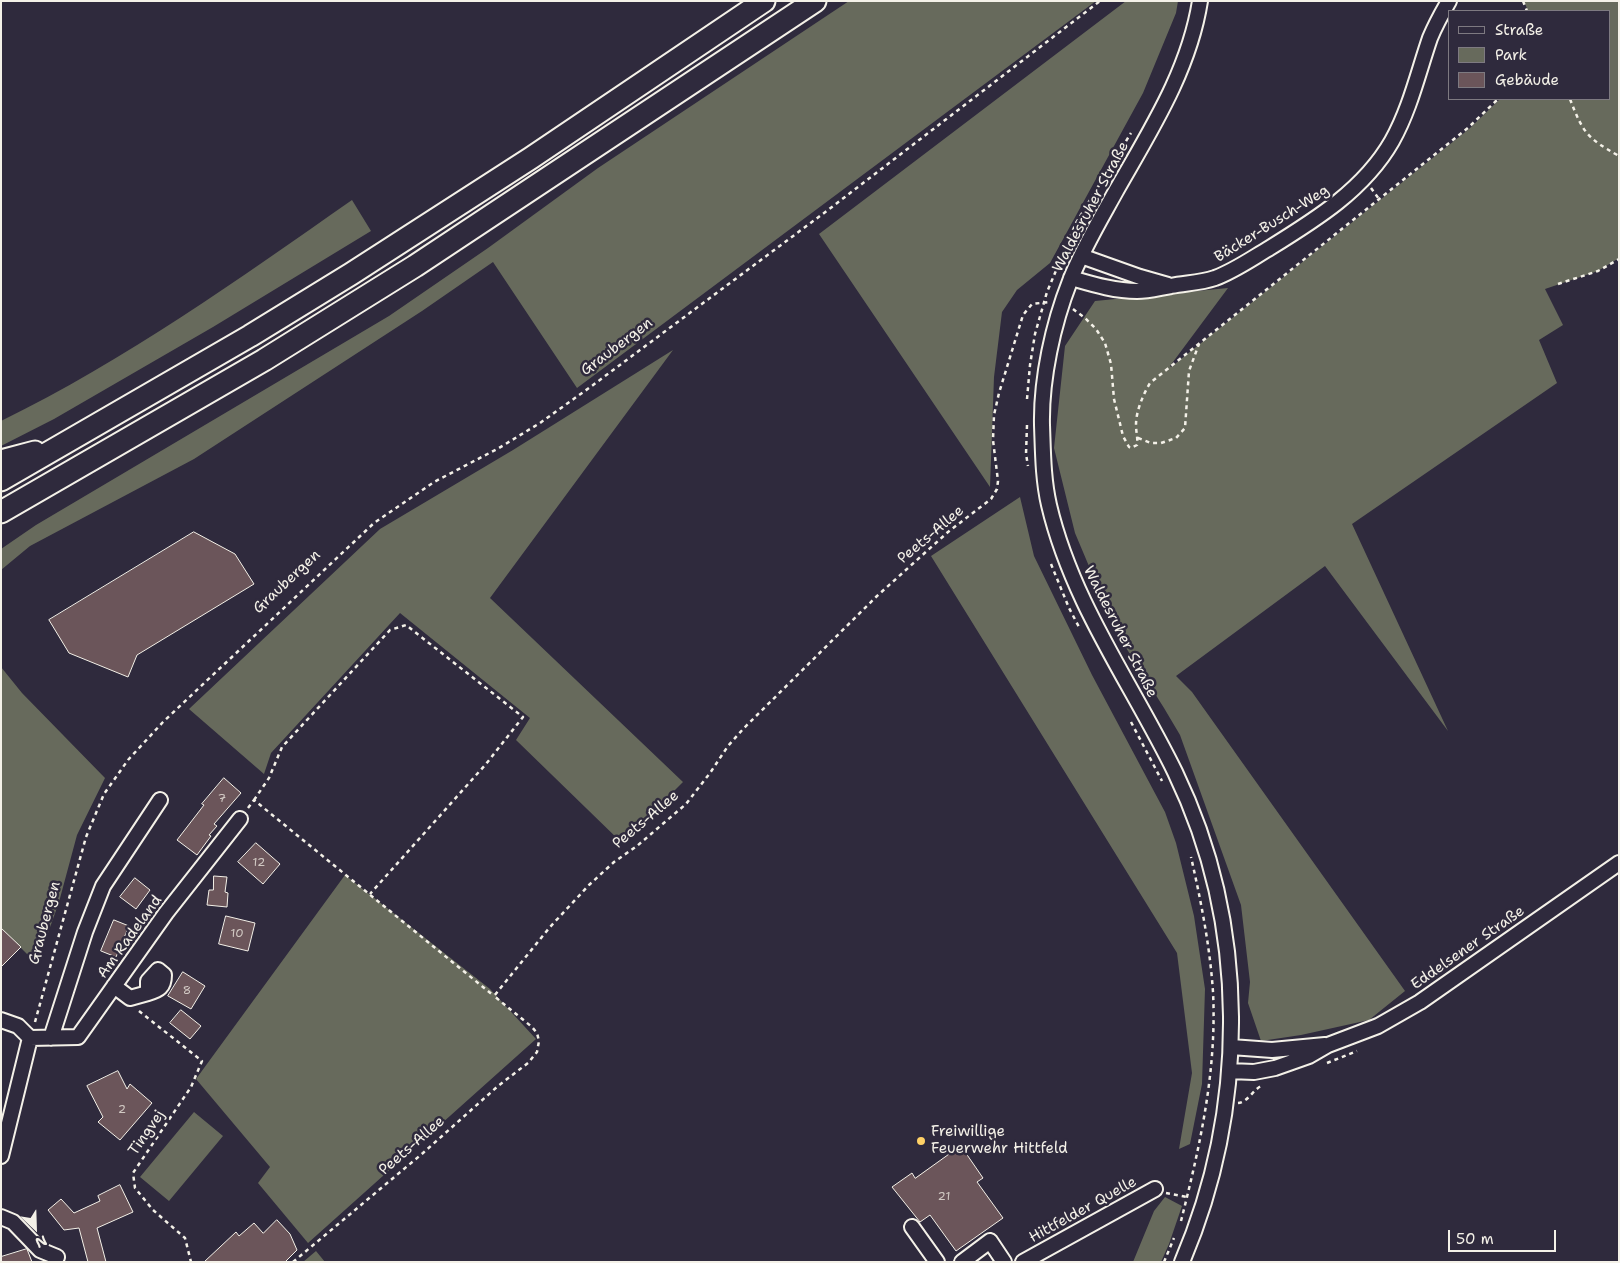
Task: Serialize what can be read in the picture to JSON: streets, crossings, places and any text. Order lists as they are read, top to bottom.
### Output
{
  "streets": {
    "street": [
      "Waldesruher Straße",
      "Bäcker-Busch-Weg",
      "Am Radeland",
      "Eddelsener Straße",
      "Hittfelder Quelle"
    ],
    "path": ["Graubergen", "Peets-Allee", "Tingvej"]
  },
  "crossings": [
    ["Waldesruher Straße", "Bäcker-Busch-Weg"],
    ["Waldesruher Straße", "Eddelsener Straße"],
    ["Graubergen", "Am Radeland"]
  ],
  "places": ["Freiwillige Feuerwehr Hittfeld"],
  "house_numbers": [
    "7",
    "12",
    "10",
    "8",
    "2",
    "21"
  ],
  "legend": ["Straße", "Park", "Gebäude"],
  "scale_bar": "50 m",
  "north": "bottom right"
}
